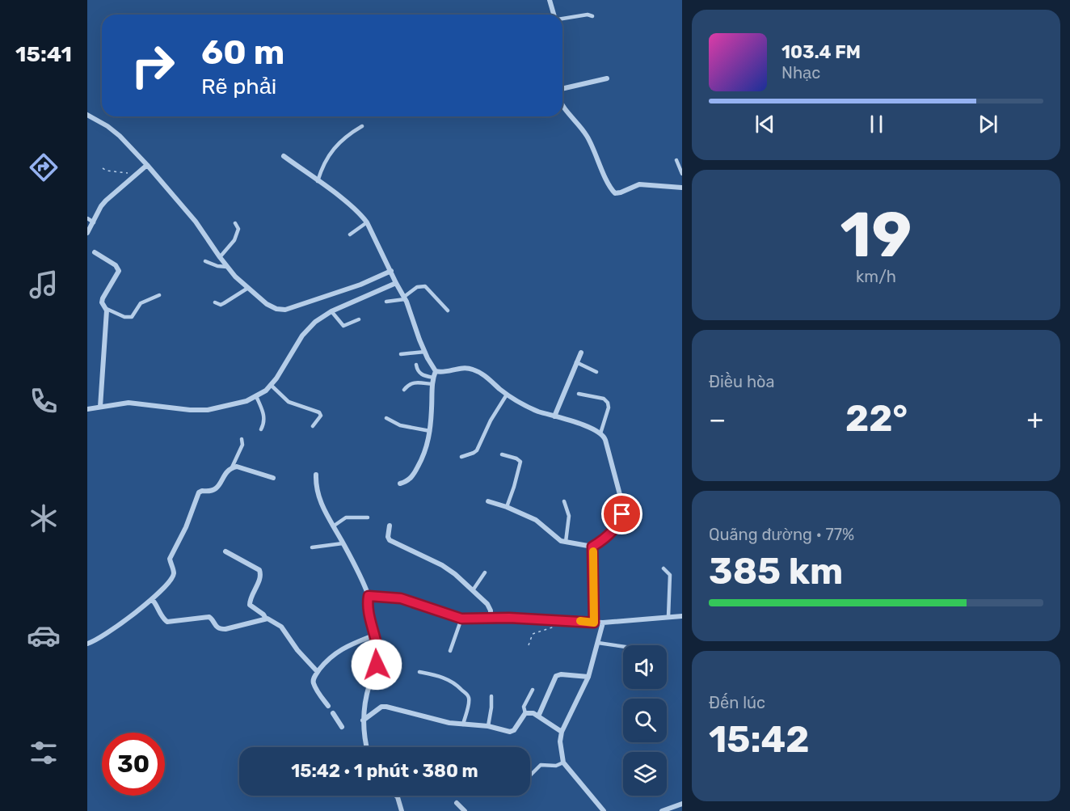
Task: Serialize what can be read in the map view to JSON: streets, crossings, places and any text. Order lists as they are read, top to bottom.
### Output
{
  "page": {
    "tabs": "15:41",
    "turn": ["60 m", "Rẽ phải"],
    "song": ["103.4 FM", "Nhạc"],
    "tile": [
      ["19", "km/h"],
      "Điều hòa",
      ["Quãng đường · 77%", "385 km"],
      ["Đến lúc", "15:42"]
    ],
    "heat": ["−", "22°", "+"],
    "limit": "30",
    "trip": "15:42 · 1 phút · 380 m"
  }
}
